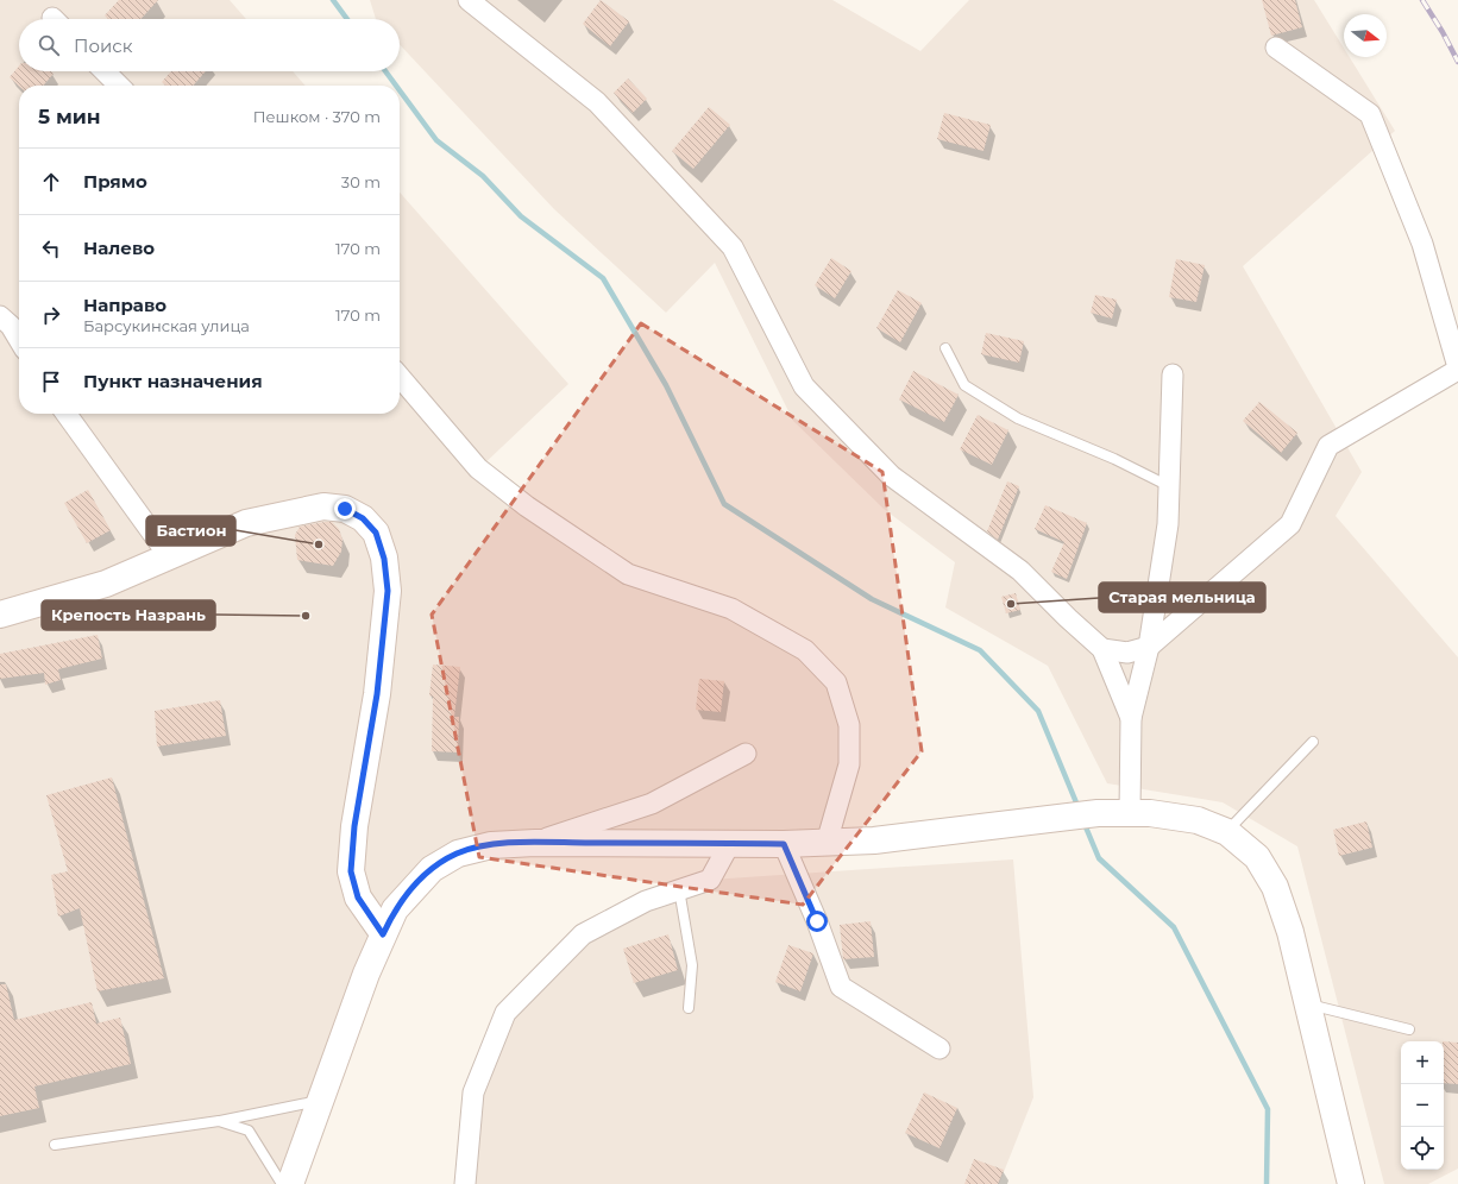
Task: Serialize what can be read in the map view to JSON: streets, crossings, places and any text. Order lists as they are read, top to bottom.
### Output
{
  "places": ["Бастион", "Старая мельница", "Крепость Назрань"],
  "north": "right",
  "page": {
    "search": "Поиск",
    "heading": ["5 мин", "Пешком · 370 m"],
    "list": [
      ["Прямо", "30 m"],
      ["Налево", "170 m"],
      ["Направо", "Барсукинская улица", "170 m"],
      "Пункт назначения"
    ],
    "map_buttons": ["+", "−"]
  }
}
